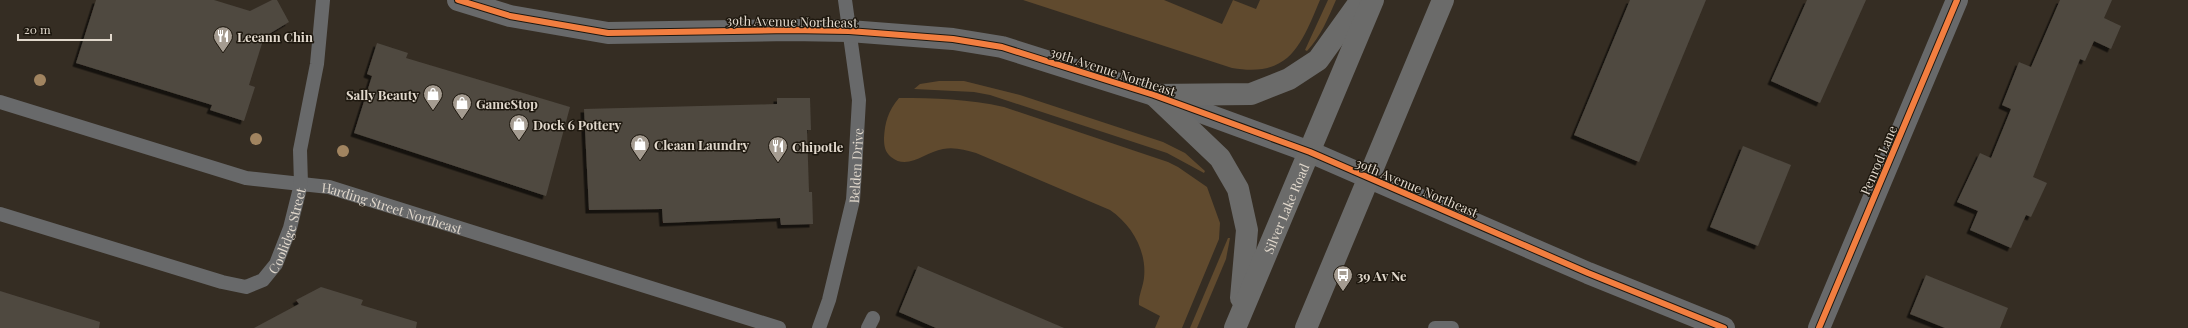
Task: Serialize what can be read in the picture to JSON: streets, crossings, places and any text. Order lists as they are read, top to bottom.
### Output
{
  "streets": {
    "main road": ["Silver Lake Road"],
    "street": ["39th Avenue Northeast", "Penrod Lane"],
    "lane": ["Belden Drive", "Harding Street Northeast", "Coolidge Street"]
  },
  "crossings": [
    ["39th Avenue Northeast", "Belden Drive"],
    ["39th Avenue Northeast", "Silver Lake Road"],
    ["Harding Street Northeast", "Coolidge Street"]
  ],
  "places": {
    "restaurant": ["Leeann Chin", "Chipotle"],
    "shop": [
      "Sally Beauty",
      "GameStop",
      "Dock 6 Pottery",
      "Cleaan Laundry"
    ],
    "bus stop": ["39 Av Ne"]
  },
  "scale_bar": "20 m"
}
